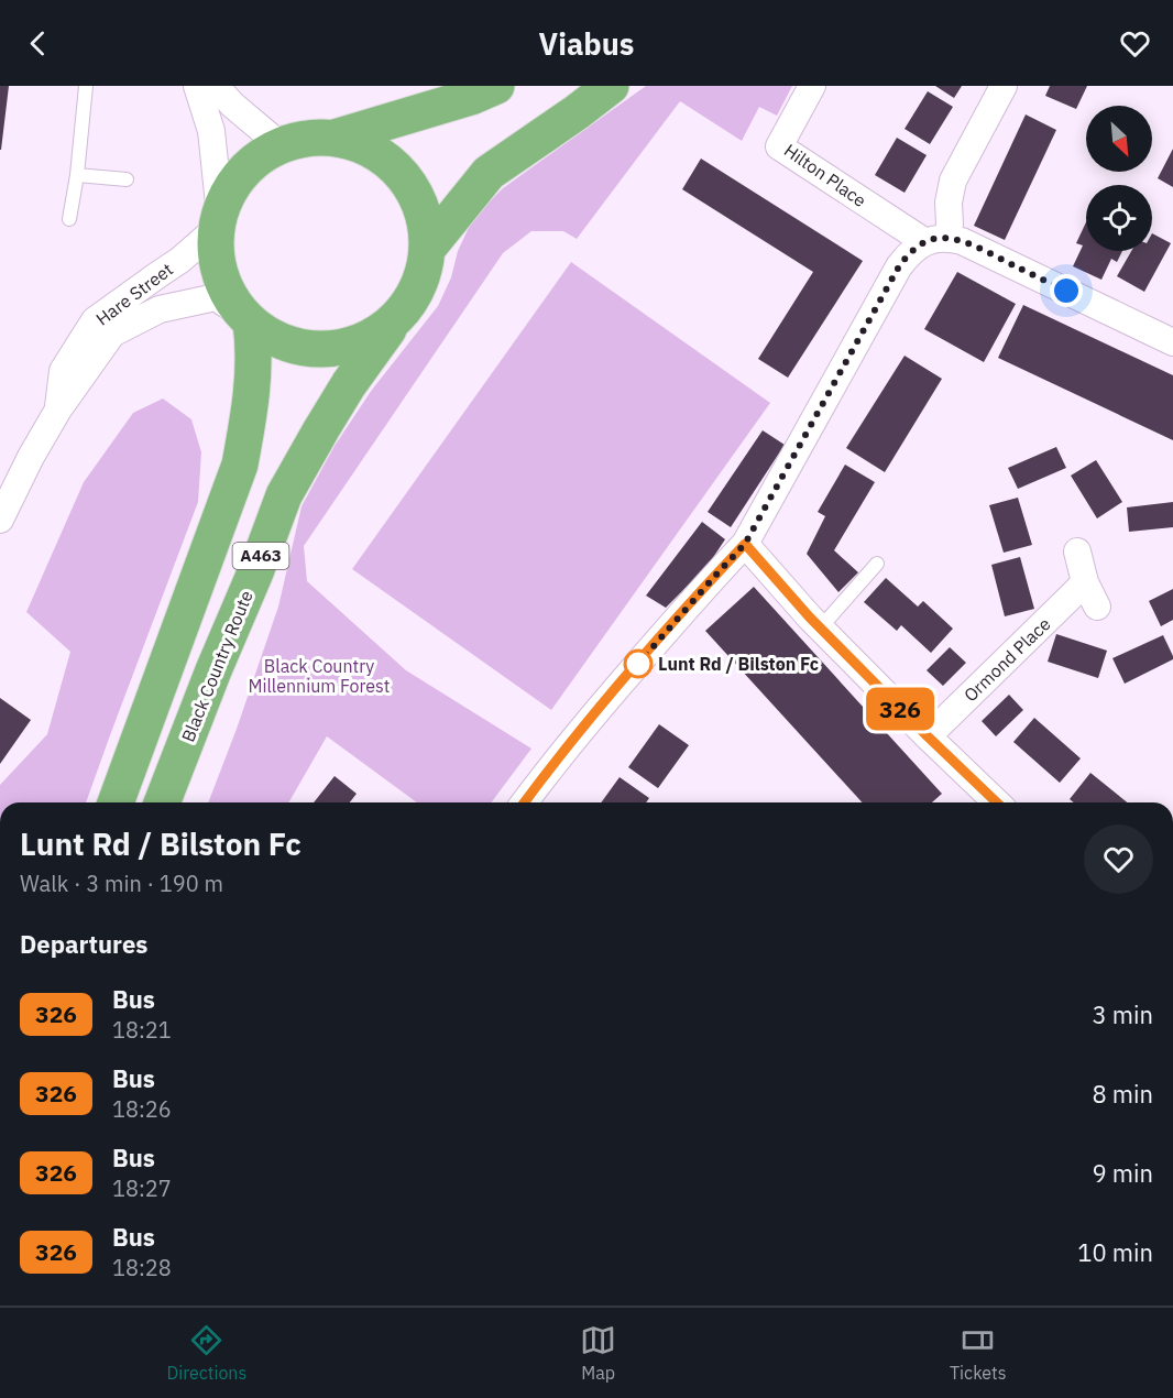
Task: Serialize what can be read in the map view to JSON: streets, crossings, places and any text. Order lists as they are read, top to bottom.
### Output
{
  "streets": {
    "highway": ["A463", "Black Country Route"],
    "street": ["Hilton Place", "Hare Street", "Ormond Place"]
  },
  "crossings": [
    ["Hare Street", "A463"],
    ["Hare Street", "Black Country Route"],
    ["A463", "Black Country Route"]
  ],
  "parks": ["Black Country Millennium Forest"],
  "places": ["Lunt Rd / Bilston Fc"],
  "lines": ["bus line 326"],
  "north": "bottom right",
  "page": {
    "header": "Viabus",
    "on_map": "326",
    "heading": [
      ["Lunt Rd / Bilston Fc", "Walk · 3 min · 190 m"],
      "Departures"
    ],
    "list": [
      {
        "mark": "326",
        "name": "Bus",
        "note": "18:21",
        "value": "3 min"
      },
      {
        "mark": "326",
        "name": "Bus",
        "note": "18:26",
        "value": "8 min"
      },
      {
        "mark": "326",
        "name": "Bus",
        "note": "18:27",
        "value": "9 min"
      },
      {
        "mark": "326",
        "name": "Bus",
        "note": "18:28",
        "value": "10 min"
      }
    ],
    "tabs": ["Directions", "Map", "Tickets"]
  }
}
